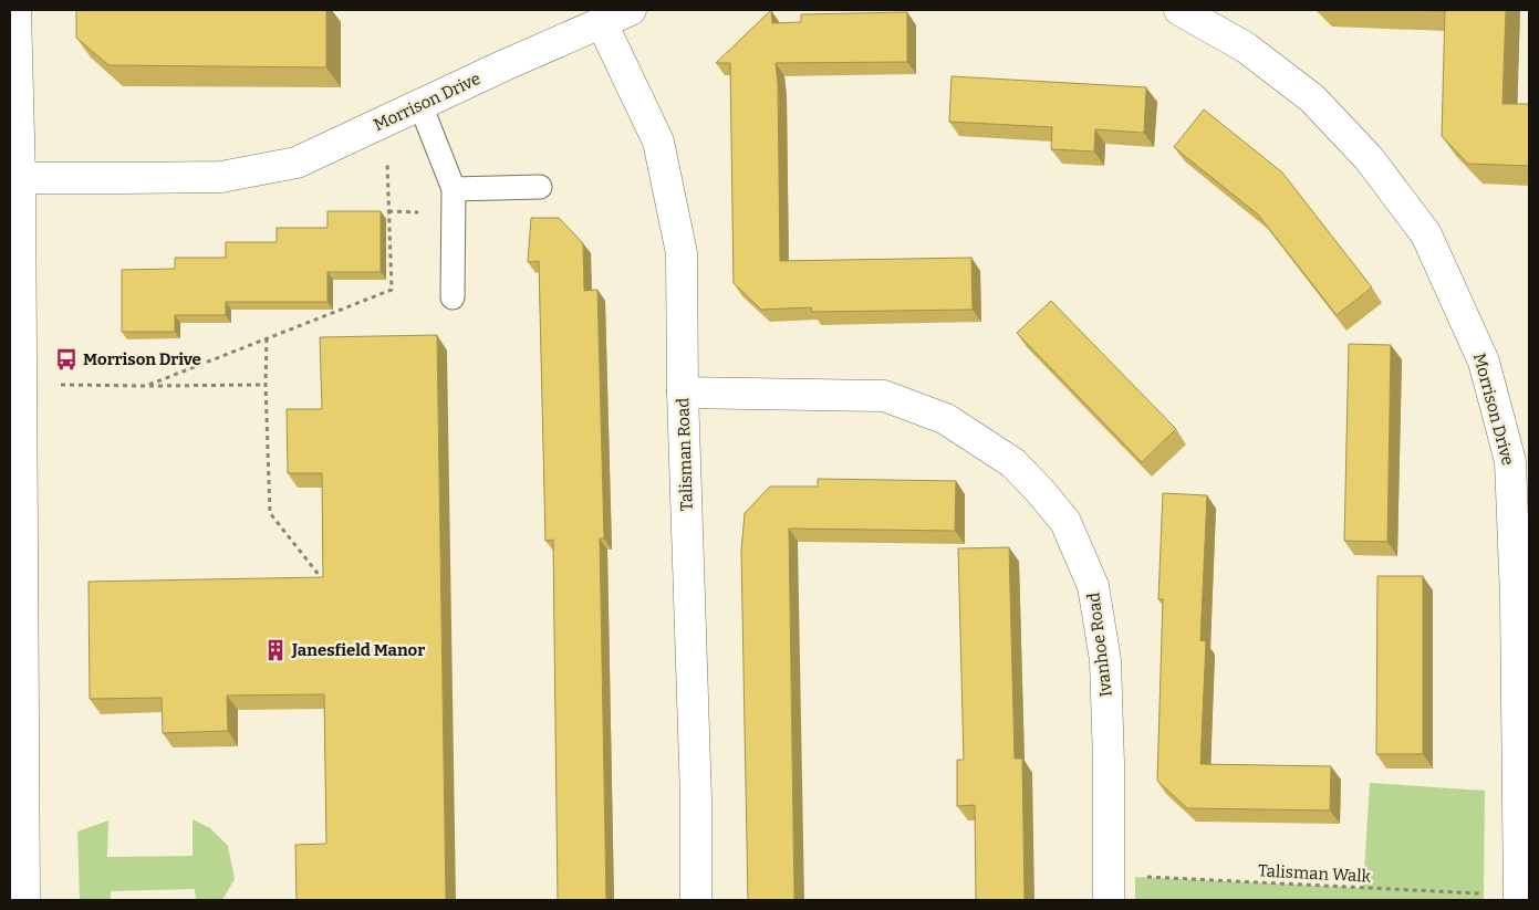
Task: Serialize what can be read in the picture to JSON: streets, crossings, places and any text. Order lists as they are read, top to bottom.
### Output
{
  "streets": {
    "street": ["Morrison Drive", "Talisman Road", "Ivanhoe Road"],
    "path": ["Talisman Walk"]
  },
  "crossings": [
    ["Morrison Drive", "Talisman Road"],
    ["Talisman Road", "Ivanhoe Road"]
  ],
  "places": {
    "bus stop": ["Morrison Drive"],
    "building": ["Janesfield Manor"]
  }
}
